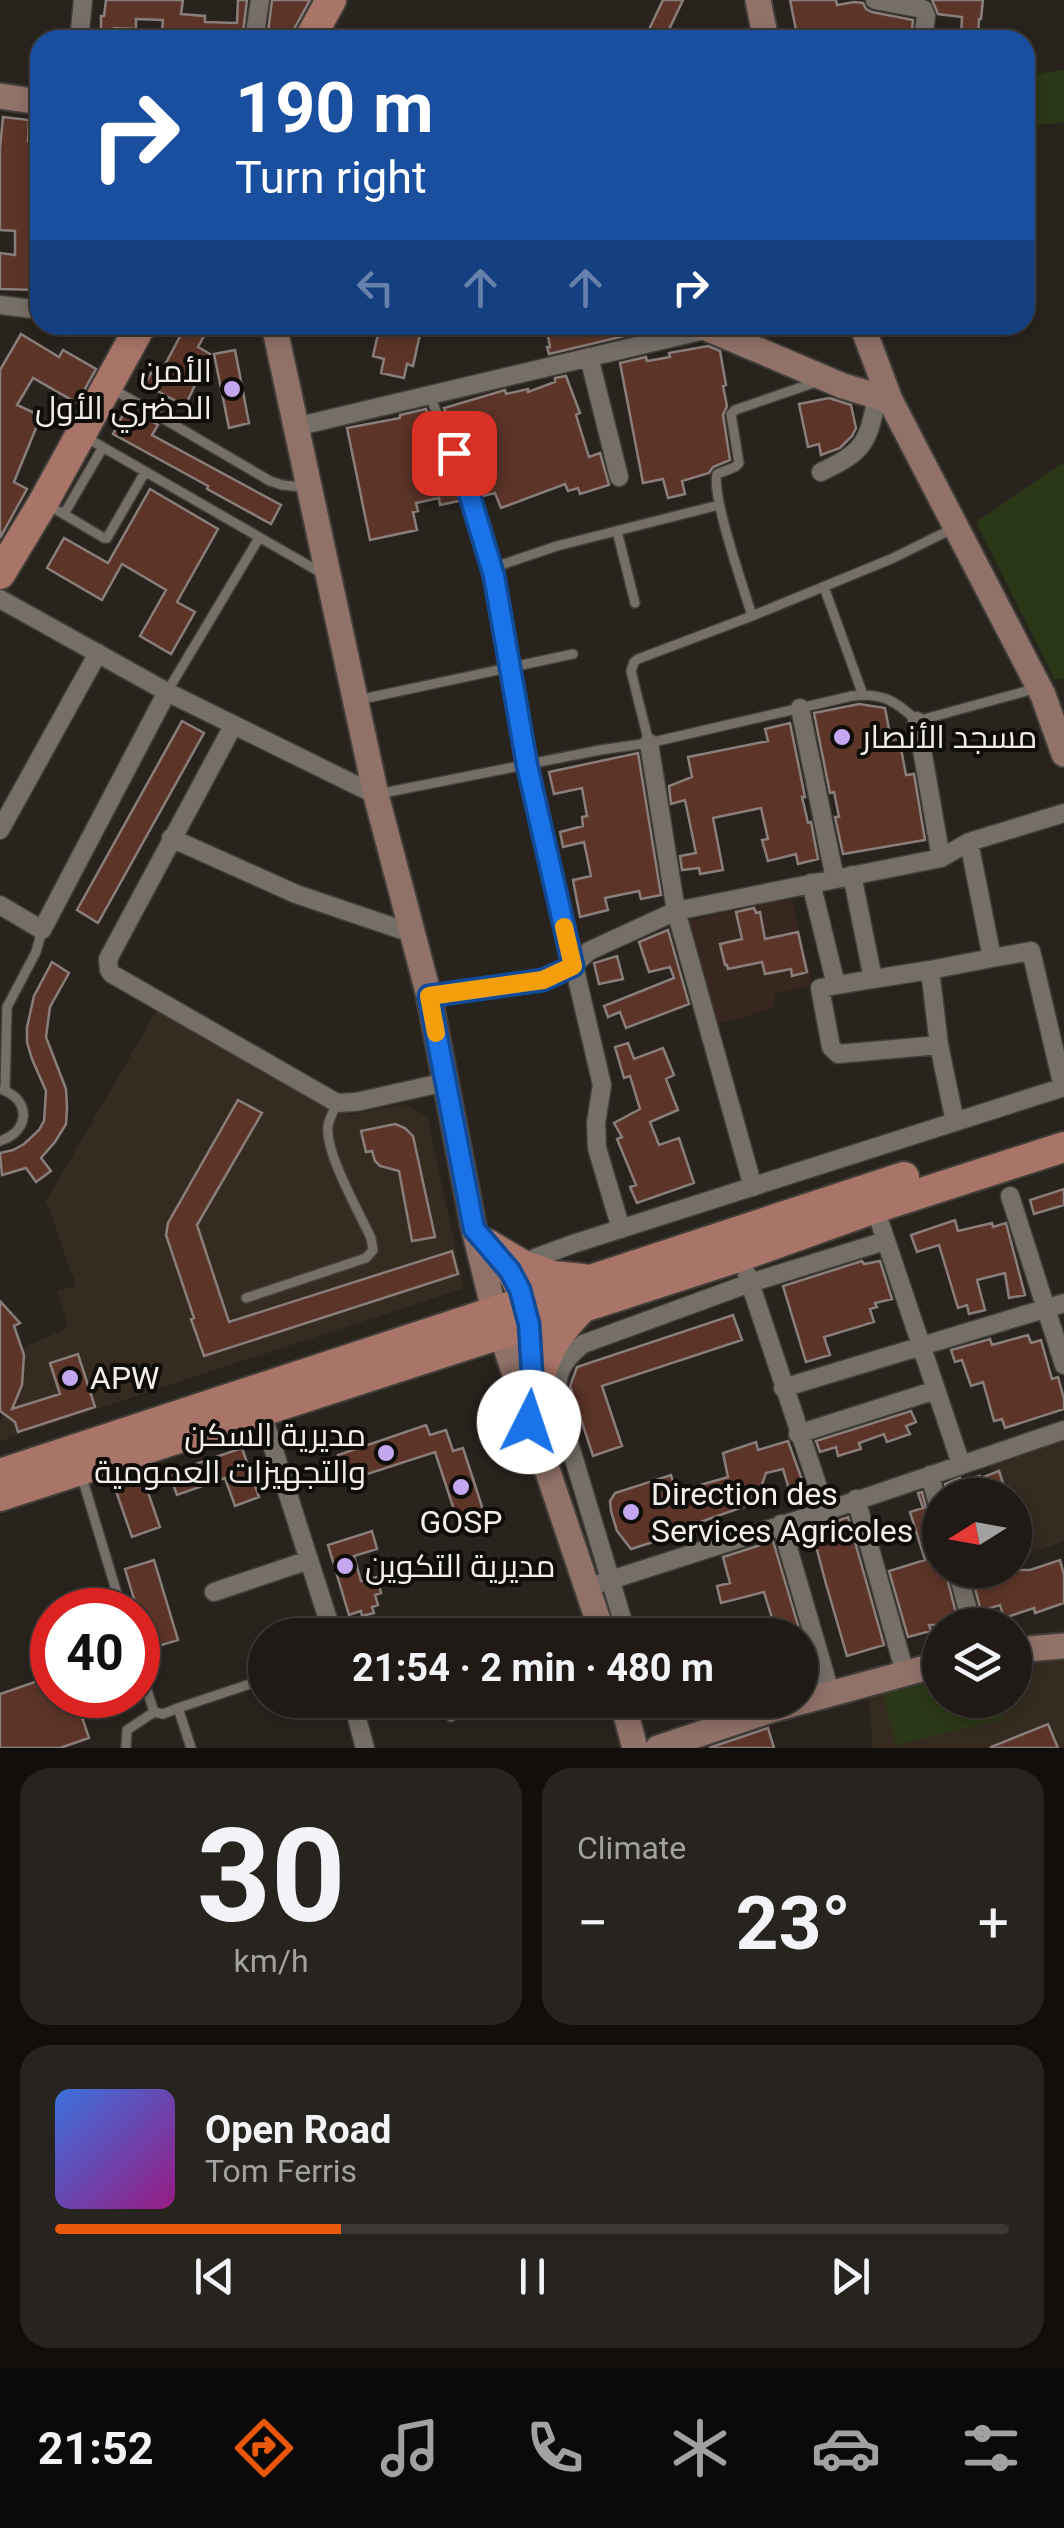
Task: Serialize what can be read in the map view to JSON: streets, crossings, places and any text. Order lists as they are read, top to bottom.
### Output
{
  "places": [
    "الأمن الحضري الأول",
    "مسجد الأنصار",
    "APW",
    "مديرية السكن والتجهيزات العمومية",
    "GOSP",
    "Direction des Services Agricoles",
    "مديرية التكوين"
  ],
  "north": "left",
  "page": {
    "turn": ["190 m", "Turn right"],
    "limit": "40",
    "trip": "21:54 · 2 min · 480 m",
    "tile": [
      ["30", "km/h"],
      "Climate"
    ],
    "heat": ["−", "23°", "+"],
    "song": ["Open Road", "Tom Ferris"],
    "tabs": "21:52"
  }
}
